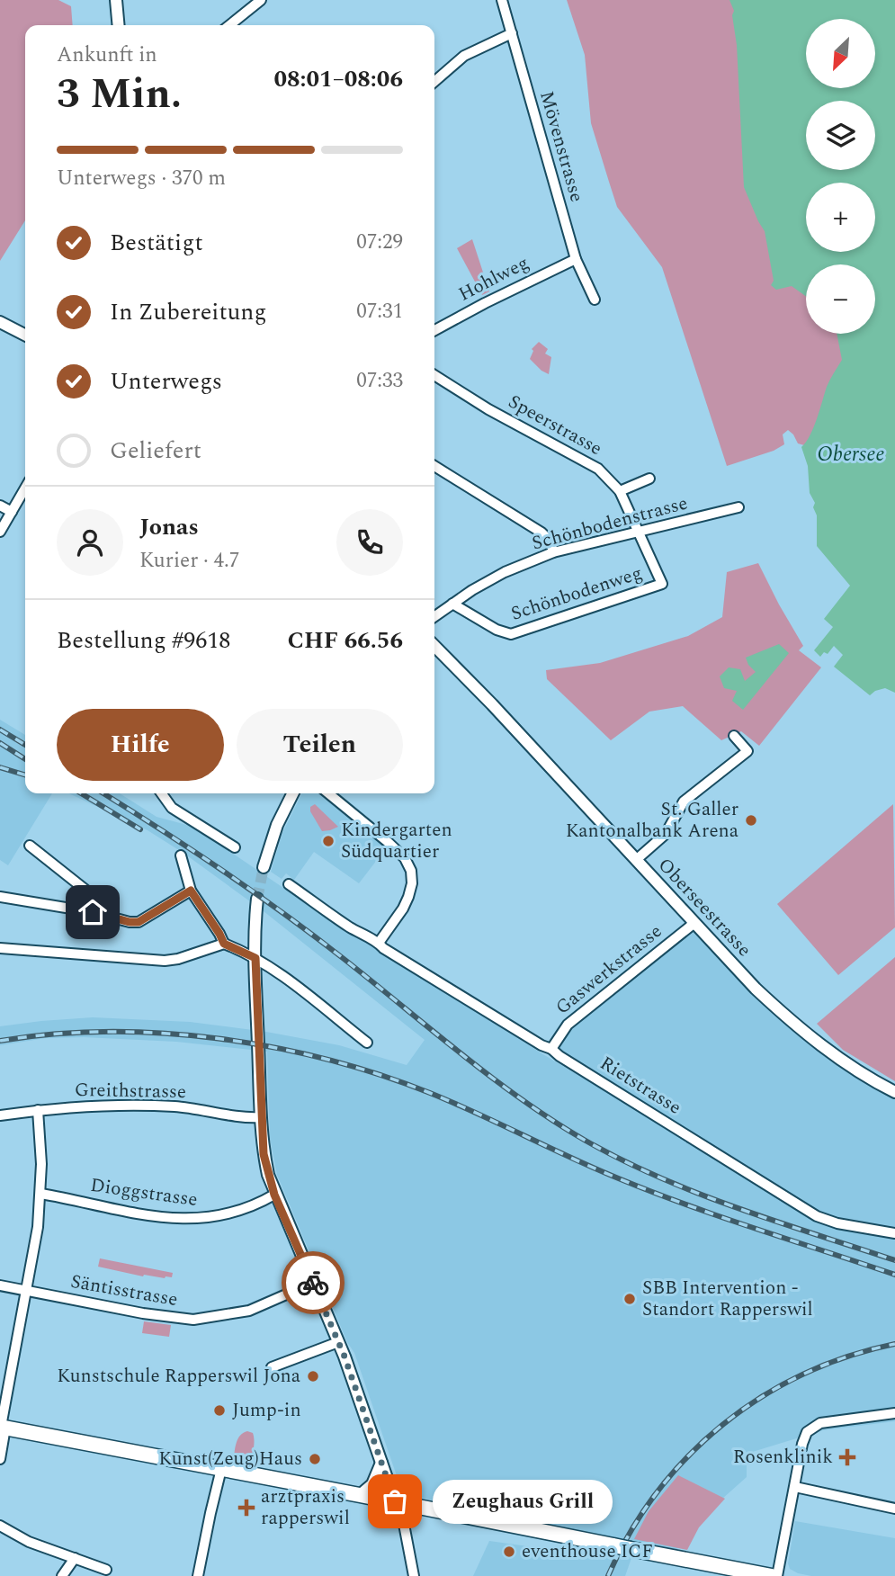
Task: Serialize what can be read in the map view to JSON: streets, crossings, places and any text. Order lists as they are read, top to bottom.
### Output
{
  "streets": {
    "street": [
      "Mövenstrasse",
      "Hohlweg",
      "Speerstrasse",
      "Schönbodenstrasse",
      "Schönbodenweg",
      "Oberseestrasse",
      "Gaswerkstrasse",
      "Rietstrasse",
      "Greithstrasse",
      "Dioggstrasse",
      "Säntisstrasse"
    ]
  },
  "crossings": [
    ["Mövenstrasse", "Hohlweg"],
    ["Speerstrasse", "Schönbodenstrasse"],
    ["Speerstrasse", "Schönbodenweg"],
    ["Schönbodenstrasse", "Schönbodenweg"],
    ["Oberseestrasse", "Gaswerkstrasse"],
    ["Gaswerkstrasse", "Rietstrasse"]
  ],
  "water": ["Obersee"],
  "places": {
    "other": [
      "St. Galler Kantonalbank Arena",
      "Kindergarten Südquartier",
      "SBB Intervention - Standort Rapperswil",
      "Kunstschule Rapperswil Jona",
      "Jump-in",
      "Kunst(Zeug)Haus",
      "Zeughaus Grill",
      "eventhouse ICF"
    ],
    "health": ["Rosenklinik", "arztpraxis rapperswil"]
  },
  "north": "bottom left",
  "page": {
    "map_buttons": ["+", "−"],
    "heading": ["3 Min.", "Ankunft in", "08:01–08:06"],
    "panel": [
      "Jonas",
      "Kurier · 4.7",
      "Bestellung #9618",
      "CHF 66.56"
    ],
    "bar": "Unterwegs · 370 m",
    "list": [
      ["Bestätigt", "07:29"],
      ["In Zubereitung", "07:31"],
      ["Unterwegs", "07:33"],
      "Geliefert"
    ],
    "buttons": ["Hilfe", "Teilen"],
    "bubble": "Zeughaus Grill"
  }
}
